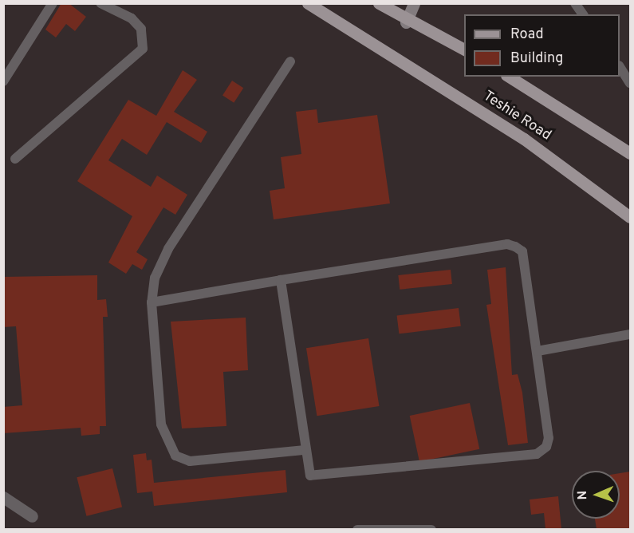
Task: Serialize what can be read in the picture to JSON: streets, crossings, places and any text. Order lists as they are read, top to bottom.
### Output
{
  "streets": {
    "main road": ["Teshie Road"]
  },
  "legend": ["Road", "Building"],
  "north": "left"
}
